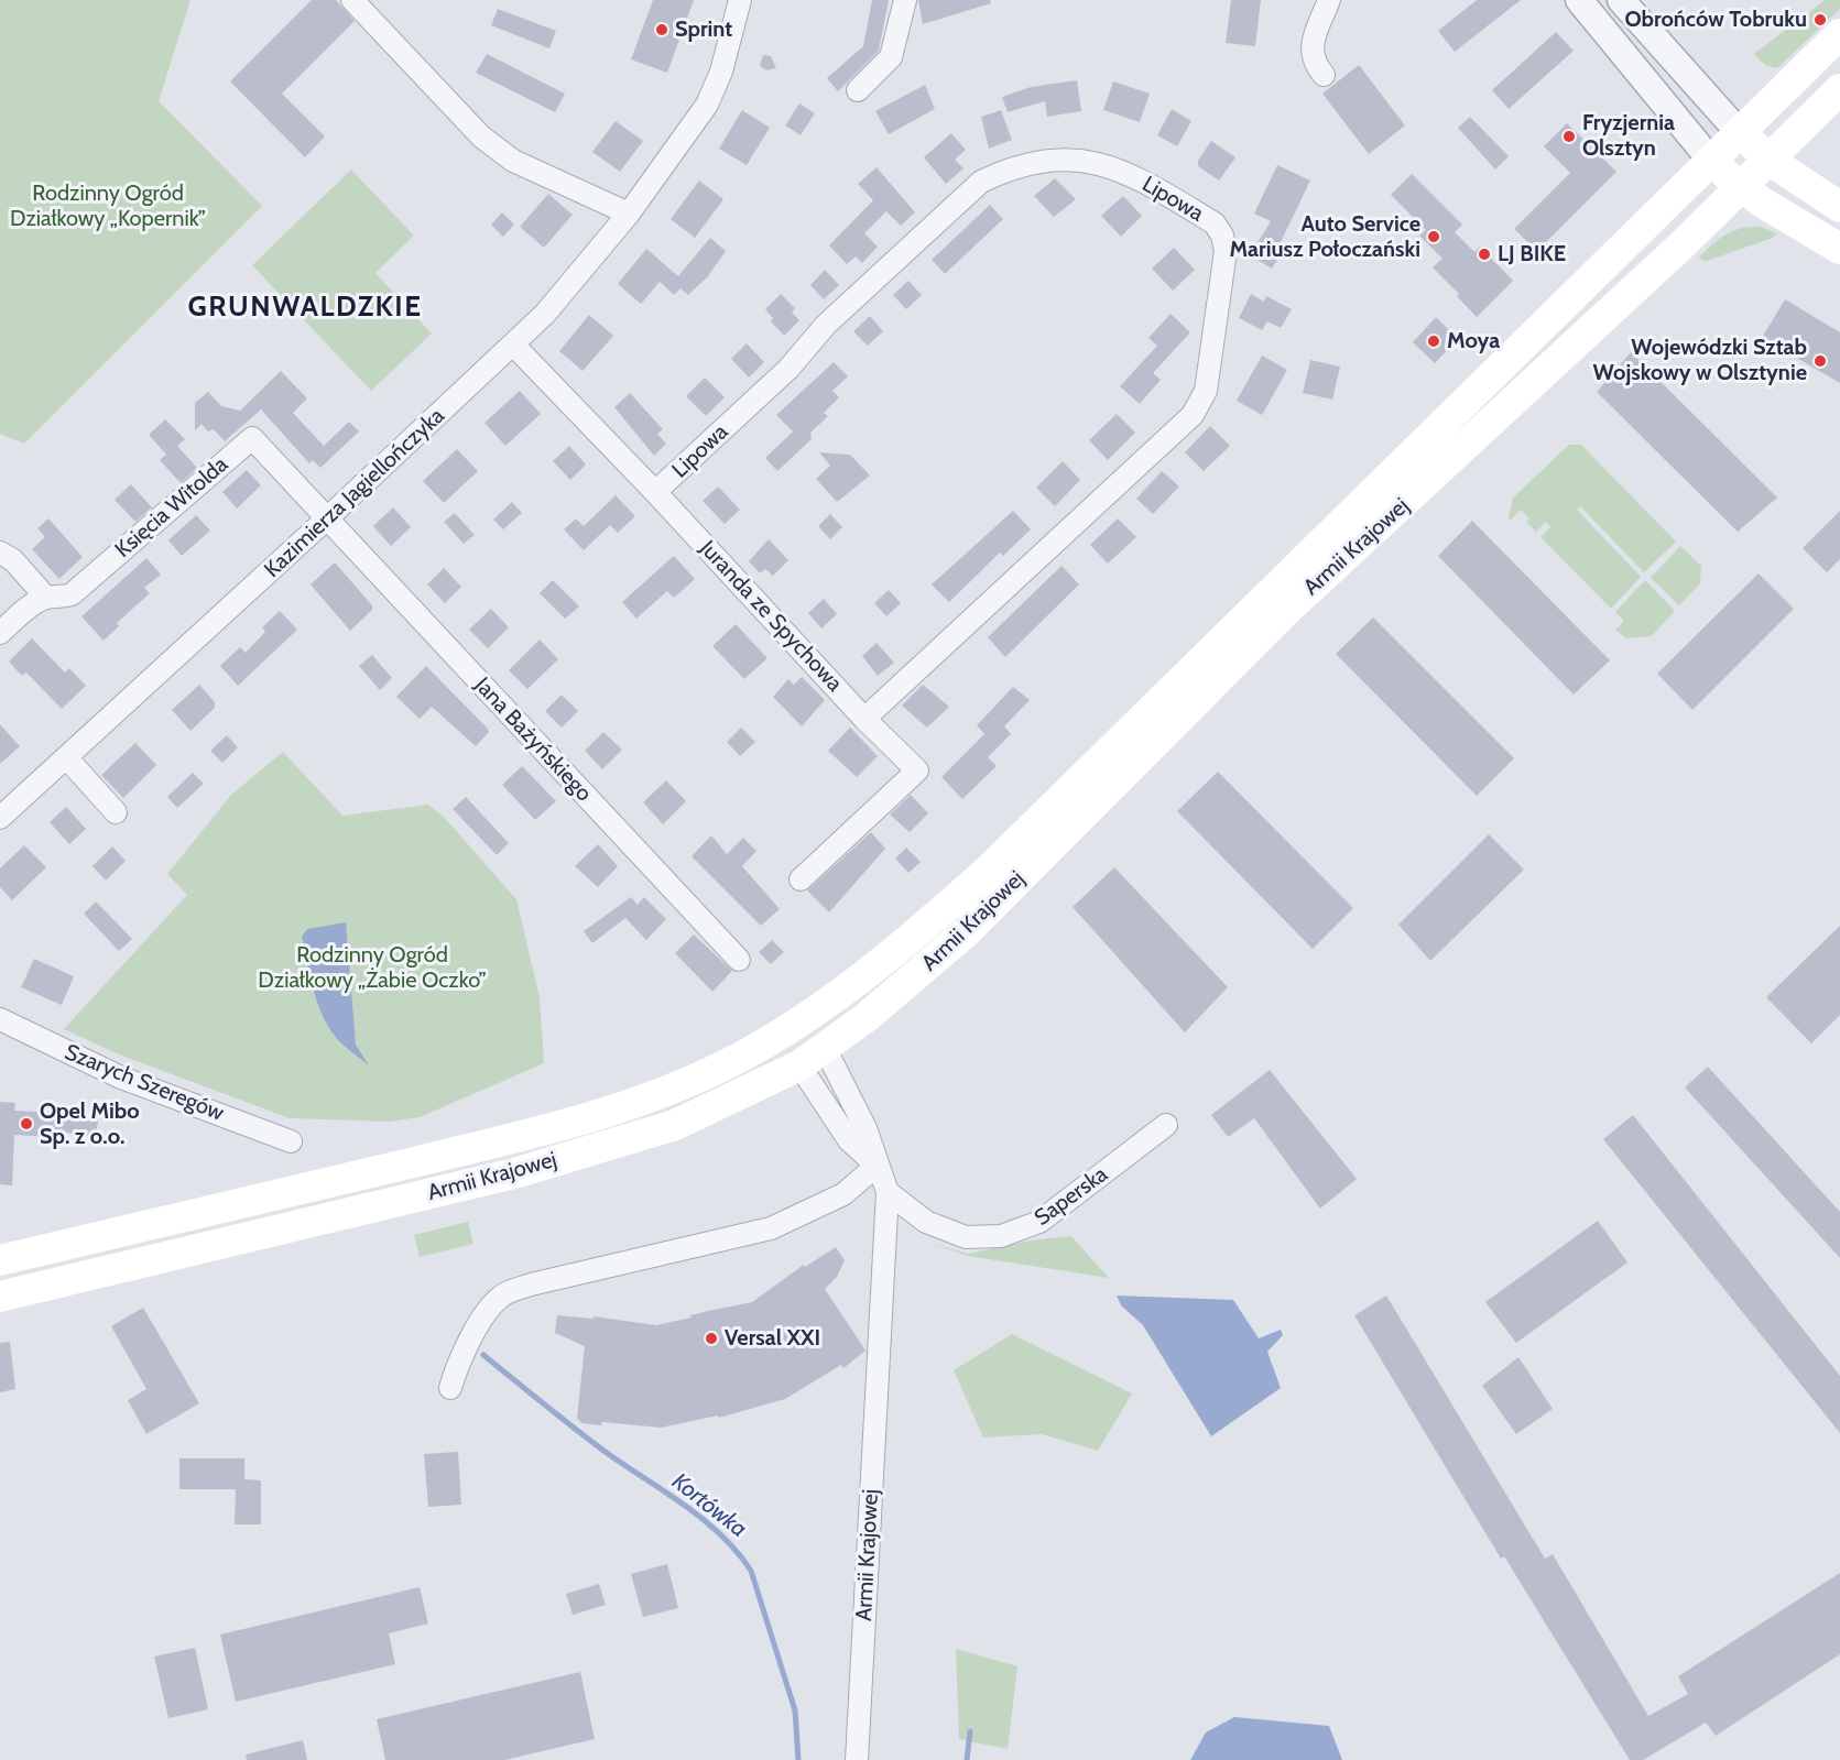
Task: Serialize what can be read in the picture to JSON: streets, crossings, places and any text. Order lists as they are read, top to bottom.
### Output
{
  "streets": {
    "main road": ["Armii Krajowej"],
    "street": [
      "Lipowa",
      "Kazimierza Jagiellończyka",
      "Księcia Witolda",
      "Juranda ze Spychowa",
      "Jana Bażyńskiego",
      "Szarych Szeregów",
      "Saperska"
    ]
  },
  "crossings": [
    ["Lipowa", "Juranda ze Spychowa"],
    ["Kazimierza Jagiellończyka", "Księcia Witolda"],
    ["Kazimierza Jagiellończyka", "Juranda ze Spychowa"],
    ["Kazimierza Jagiellończyka", "Jana Bażyńskiego"],
    ["Księcia Witolda", "Jana Bażyńskiego"],
    ["Armii Krajowej", "Saperska"]
  ],
  "districts": ["GRUNWALDZKIE"],
  "water": ["Kortówka"],
  "parks": ["Rodzinny Ogród Działkowy „Kopernik”", "Rodzinny Ogród Działkowy „Żabie Oczko”"],
  "places": [
    "Obrońców Tobruku",
    "Sprint",
    "Fryzjernia Olsztyn",
    "Auto Service Mariusz Połoczański",
    "LJ BIKE",
    "Moya",
    "Wojewódzki Sztab Wojskowy w Olsztynie",
    "Opel Mibo Sp. z o.o.",
    "Versal XXI"
  ]
}
